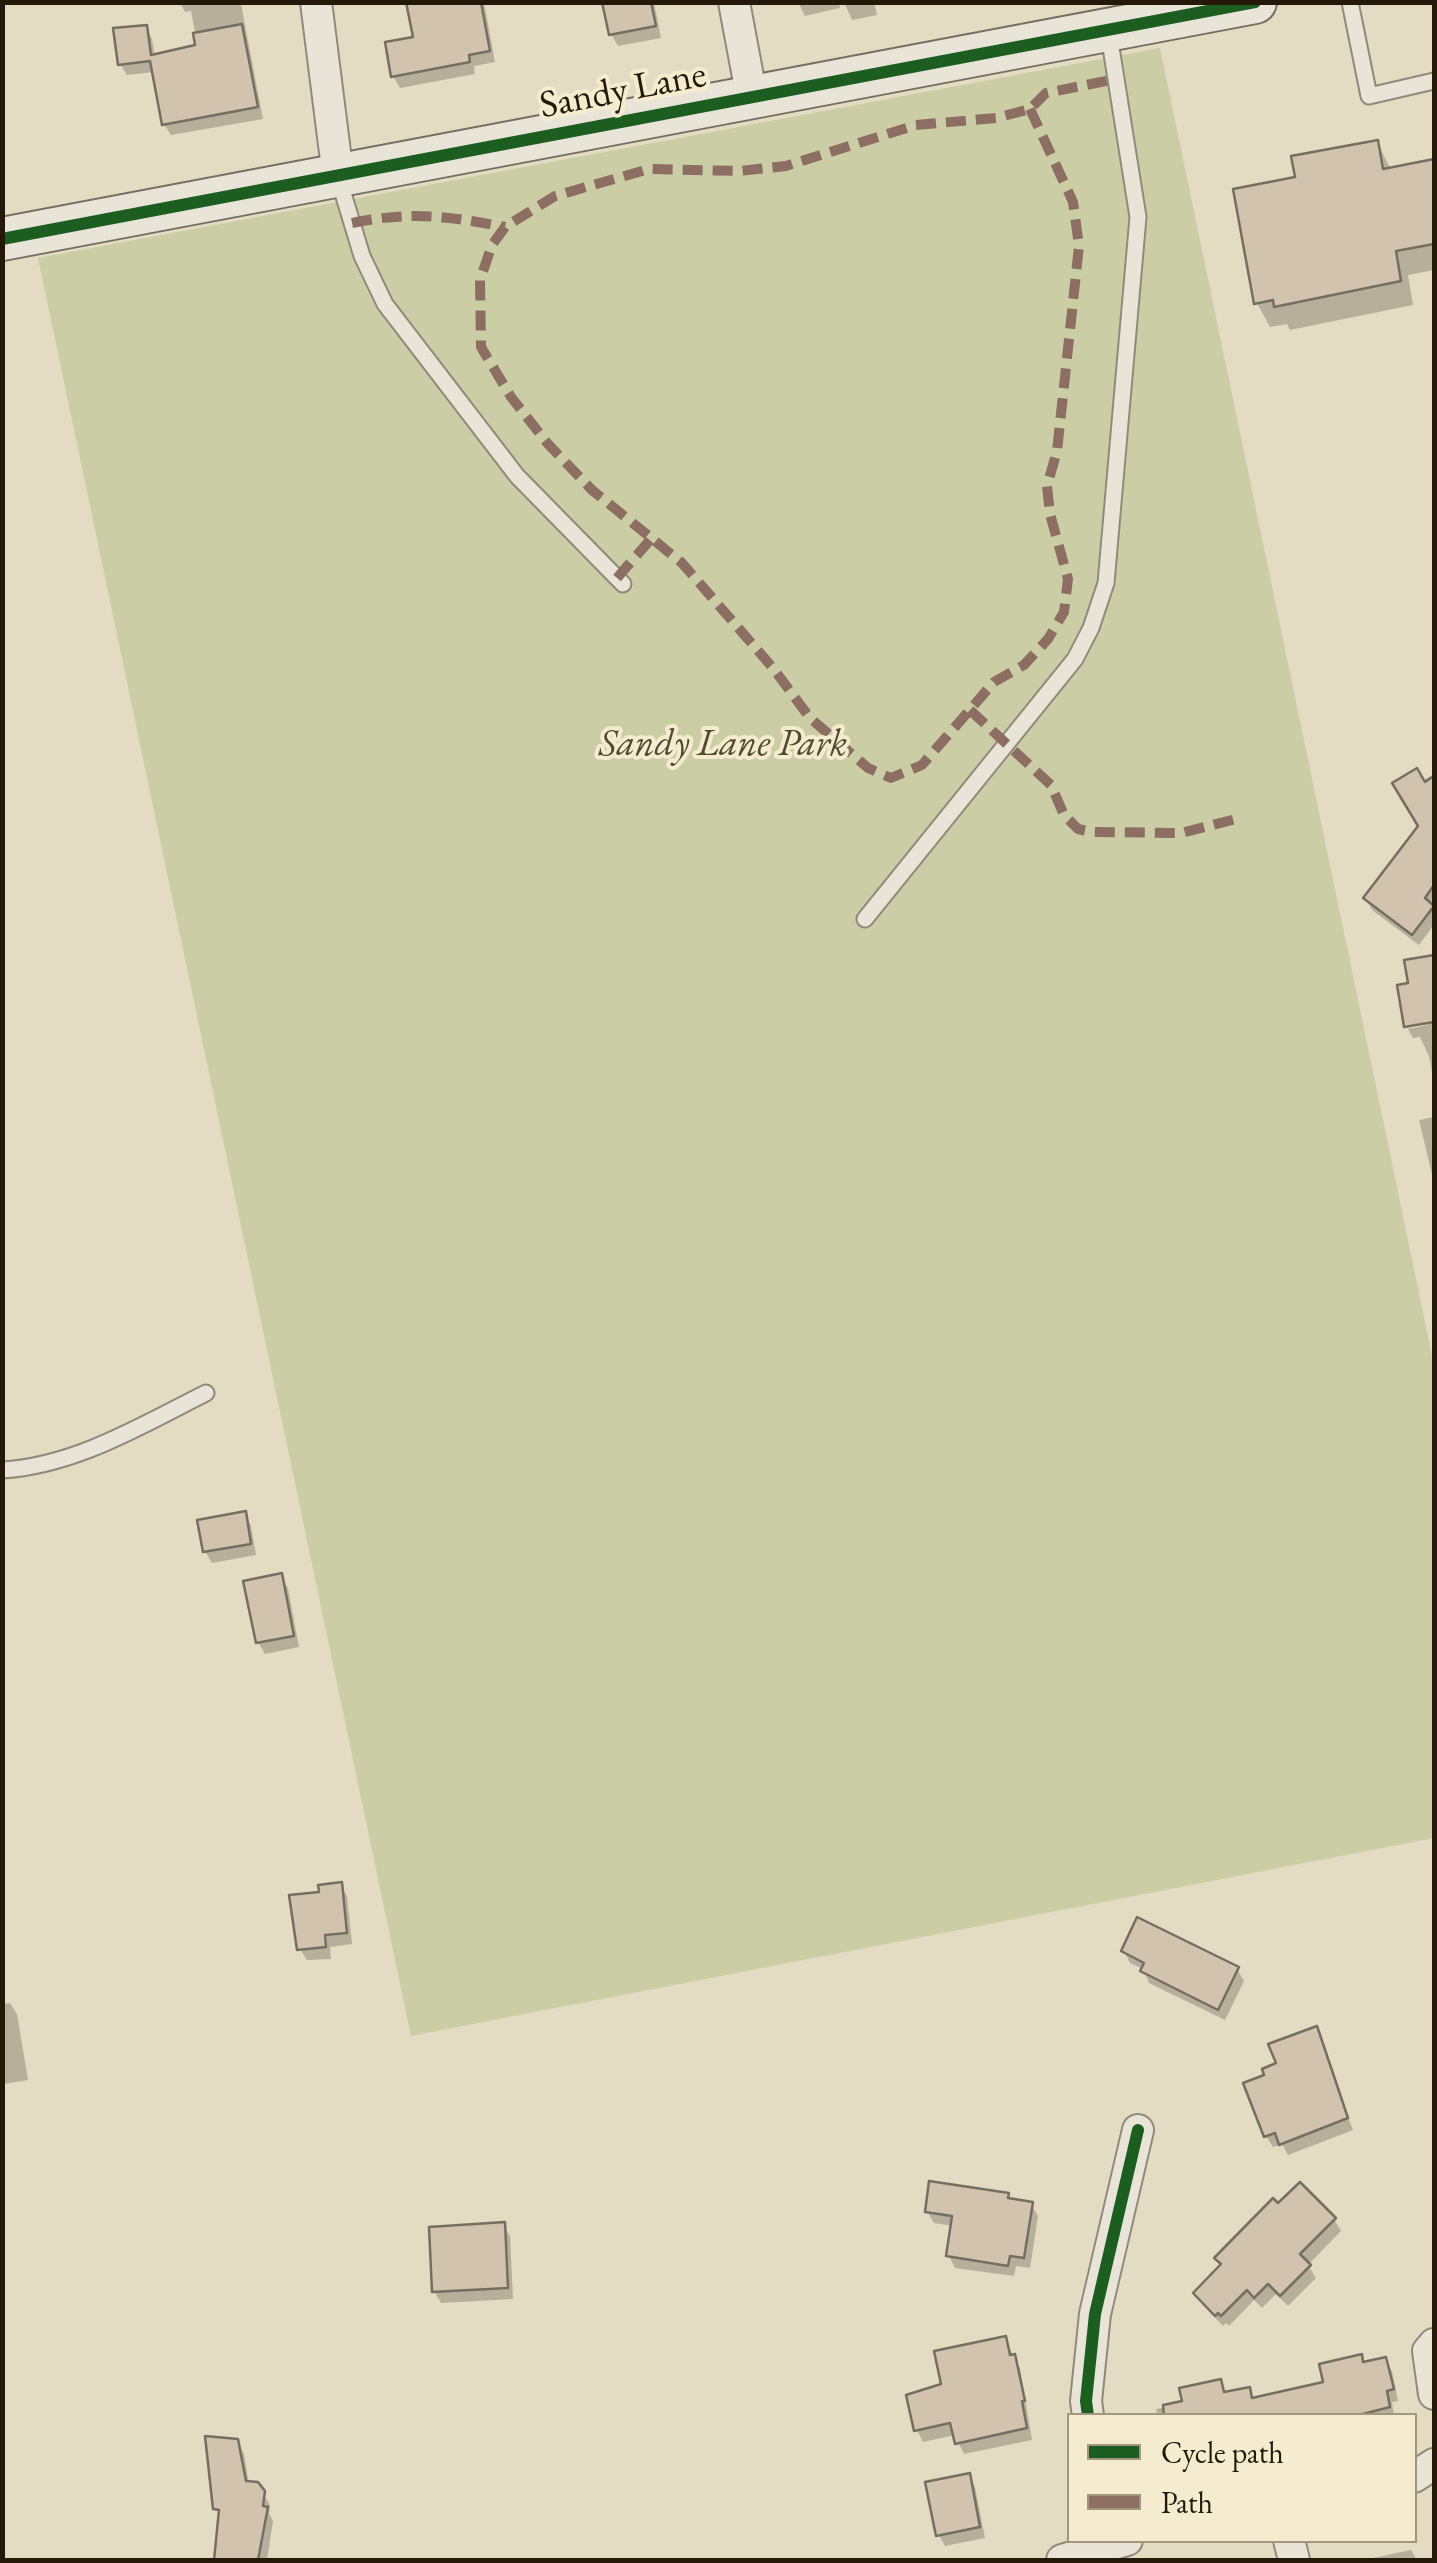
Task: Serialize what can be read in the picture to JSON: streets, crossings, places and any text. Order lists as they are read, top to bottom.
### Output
{
  "streets": {
    "street": ["Sandy Lane"]
  },
  "parks": ["Sandy Lane Park"],
  "legend": ["Cycle path", "Path"]
}
